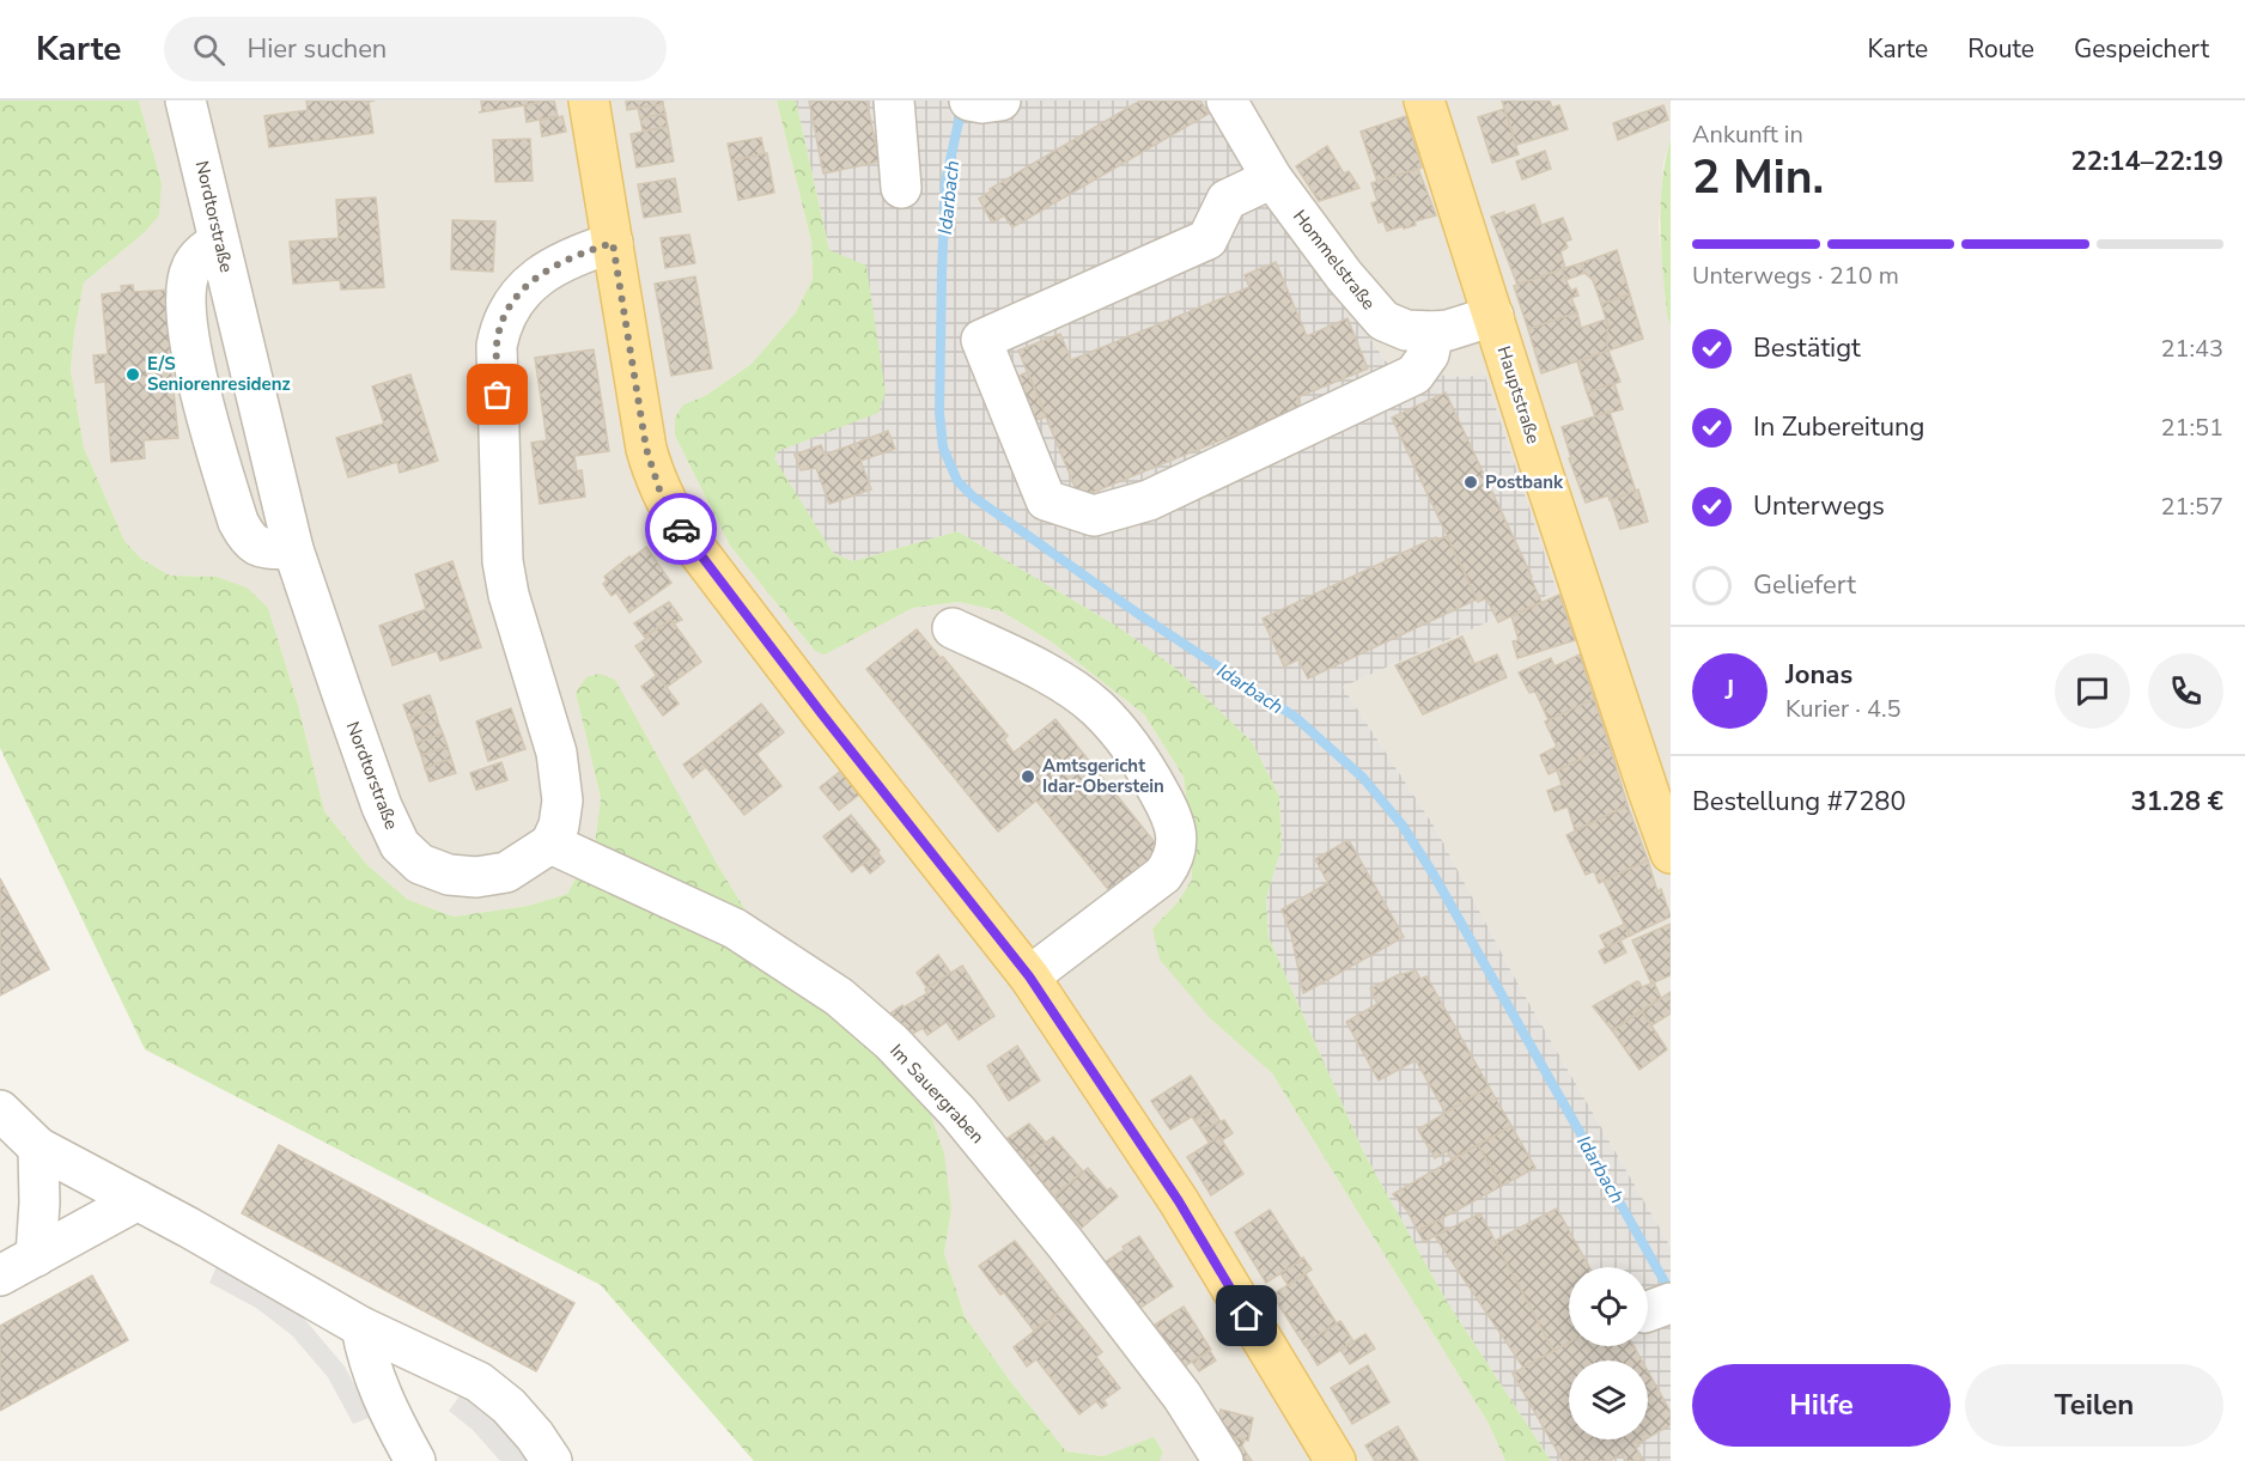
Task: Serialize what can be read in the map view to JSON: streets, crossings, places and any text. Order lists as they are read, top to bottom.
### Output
{
  "streets": {
    "main road": ["Hauptstraße"],
    "street": ["Nordtorstraße", "Hommelstraße", "Im Sauergraben"]
  },
  "crossings": [
    ["Nordtorstraße", "Im Sauergraben"],
    ["Hommelstraße", "Hauptstraße"]
  ],
  "water": ["Idarbach"],
  "places": ["E/S Seniorenresidenz", "Postbank", "Amtsgericht Idar-Oberstein"],
  "page": {
    "header": "Karte",
    "search": "Hier suchen",
    "nav": ["Karte", "Route", "Gespeichert"],
    "heading": ["2 Min.", "Ankunft in", "22:14–22:19"],
    "panel": [
      "Jonas",
      "Kurier · 4.5",
      "Bestellung #7280",
      "31.28 €"
    ],
    "bar": "Unterwegs · 210 m",
    "list": [
      ["Bestätigt", "21:43"],
      ["In Zubereitung", "21:51"],
      ["Unterwegs", "21:57"],
      "Geliefert"
    ],
    "round": "J",
    "buttons": ["Hilfe", "Teilen"]
  }
}
